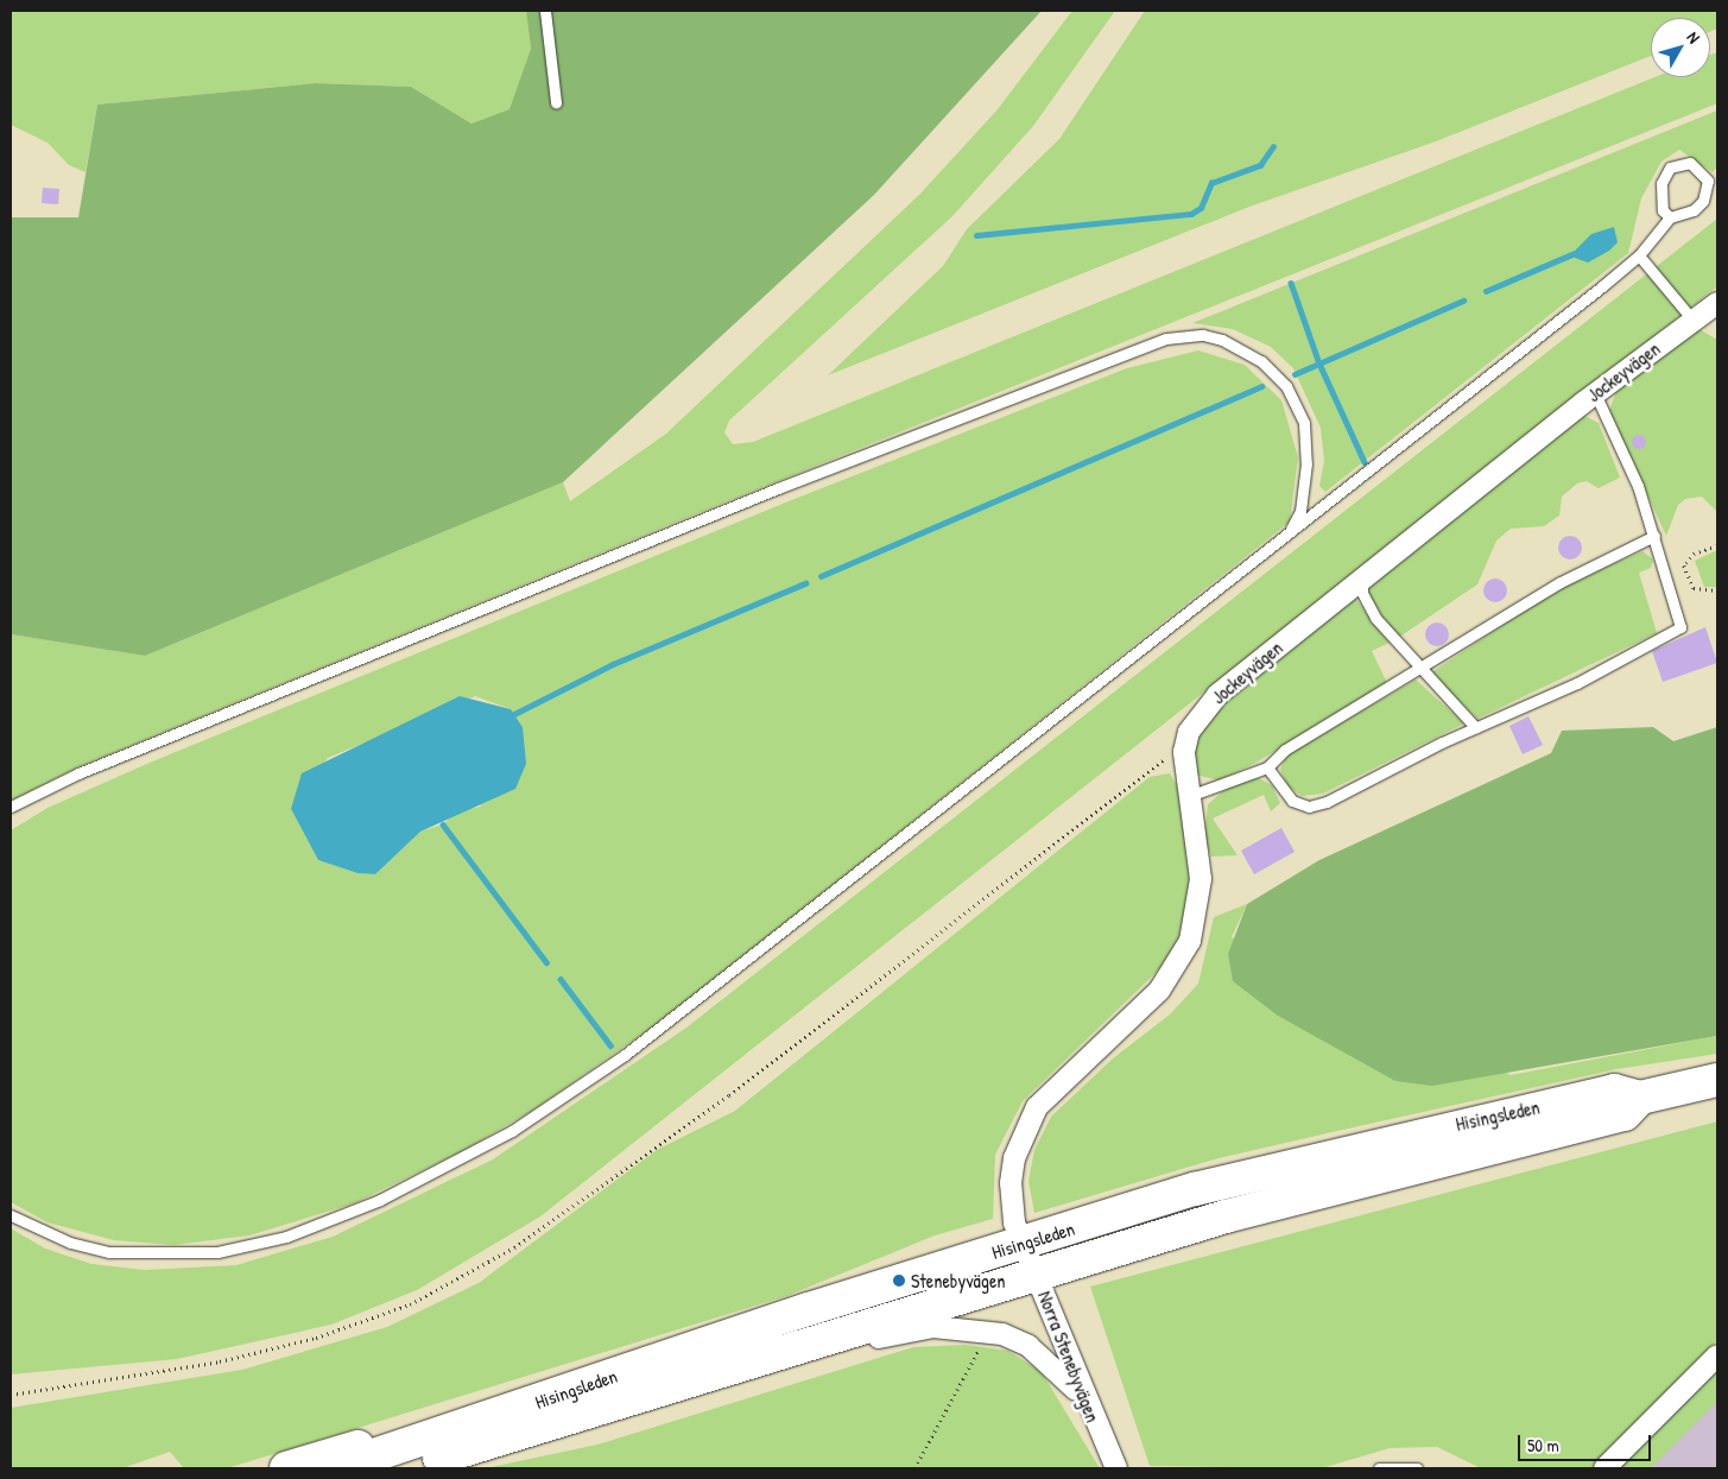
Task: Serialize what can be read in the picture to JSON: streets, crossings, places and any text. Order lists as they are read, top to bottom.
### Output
{
  "streets": {
    "highway": ["Hisingsleden"],
    "street": ["Jockeyvägen", "Norra Stenebyvägen"]
  },
  "crossings": [
    ["Hisingsleden", "Norra Stenebyvägen"]
  ],
  "places": ["Stenebyvägen"],
  "scale_bar": "50 m",
  "north": "top right"
}
